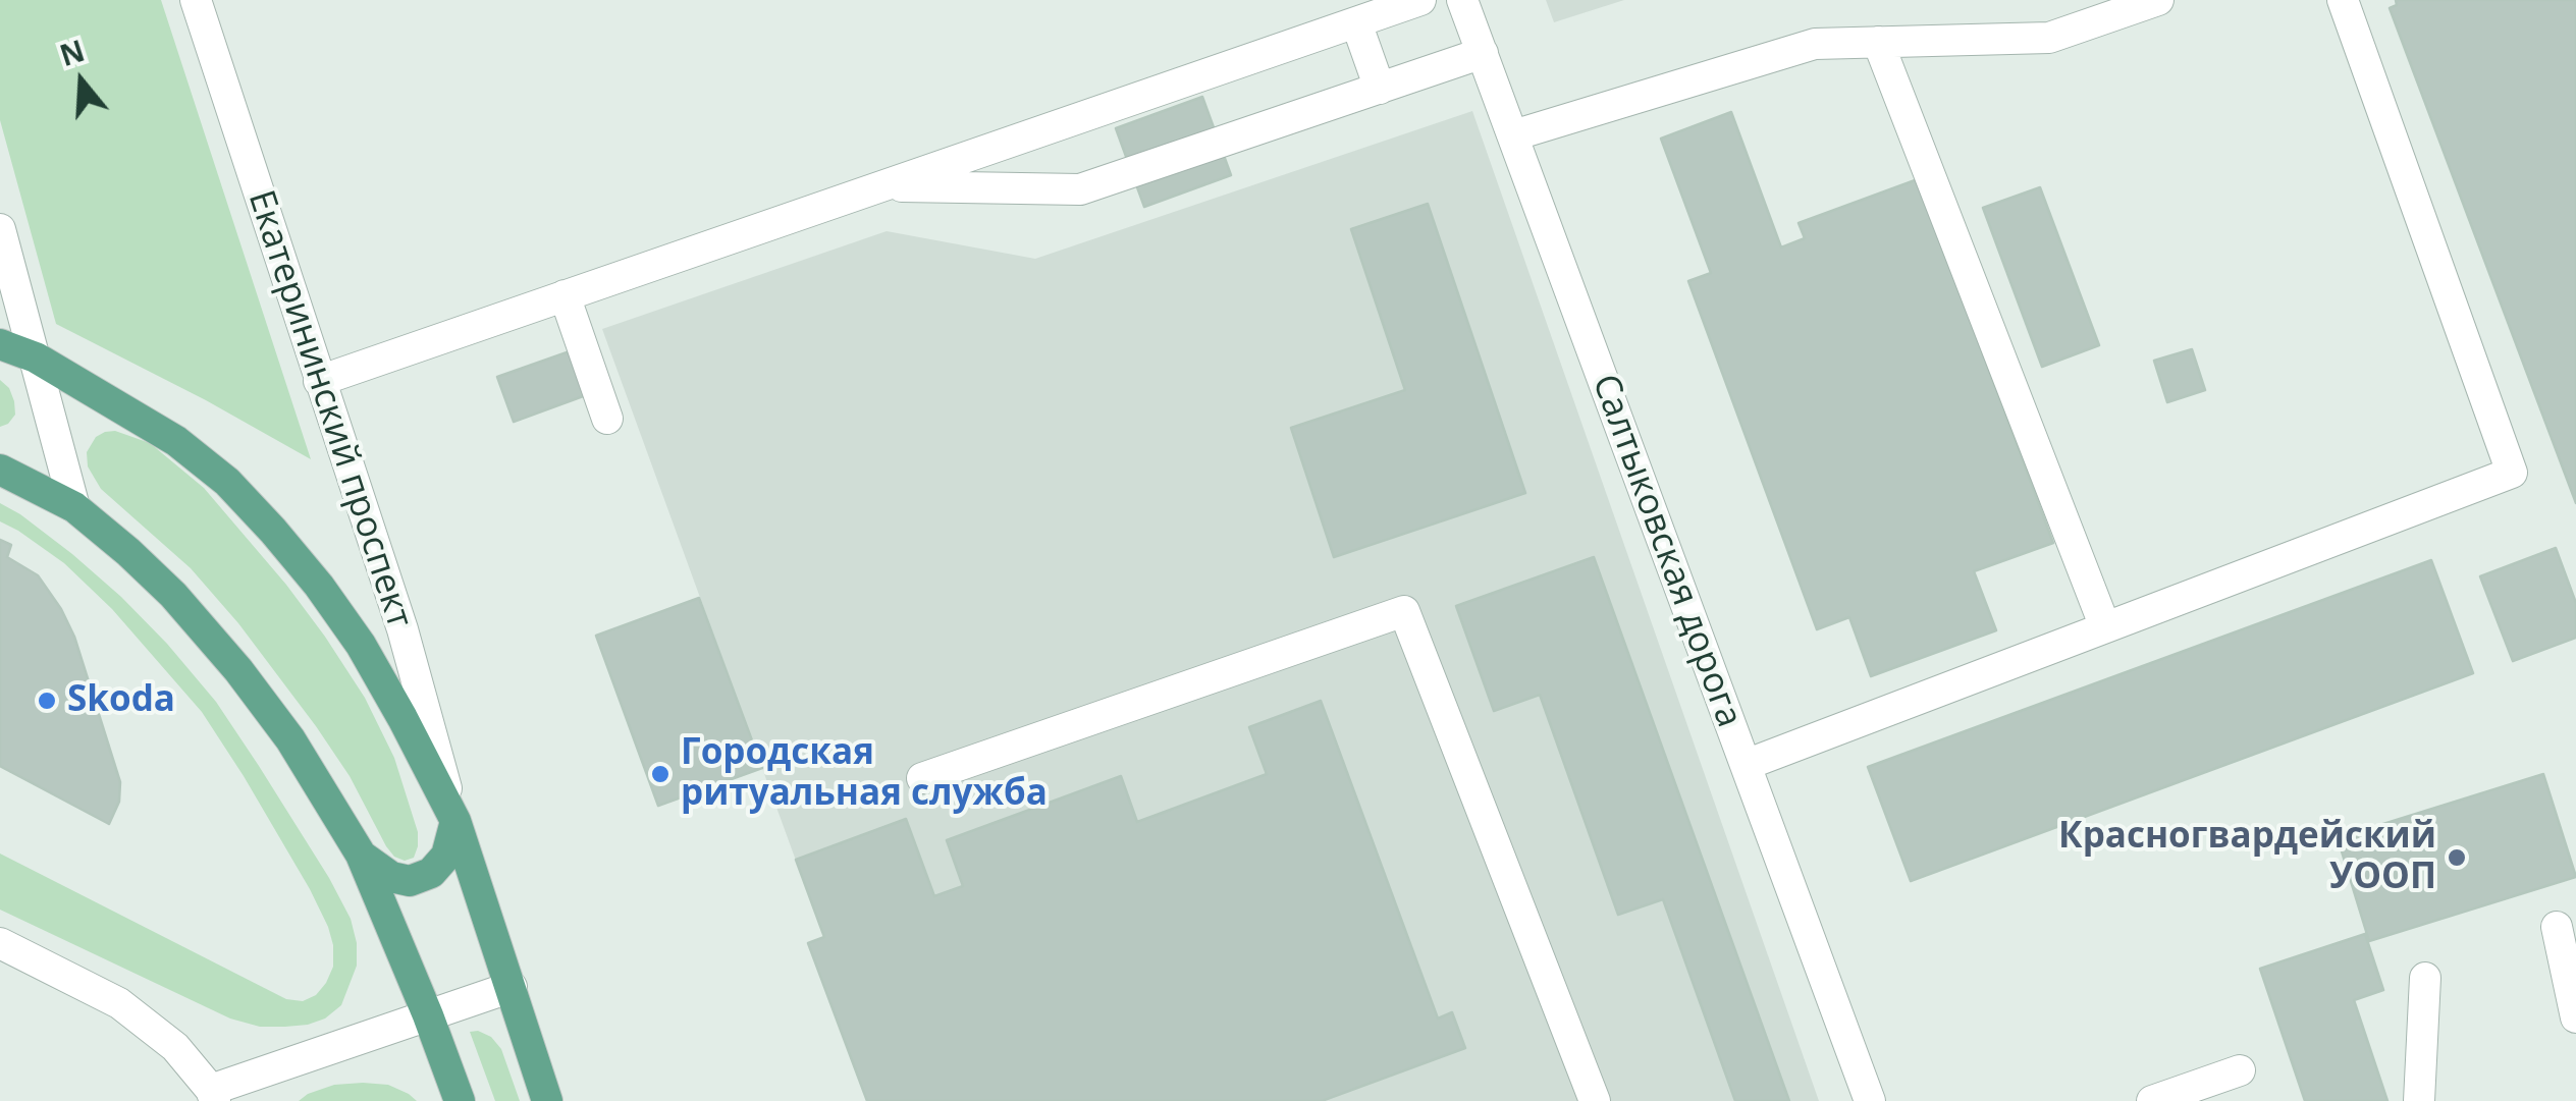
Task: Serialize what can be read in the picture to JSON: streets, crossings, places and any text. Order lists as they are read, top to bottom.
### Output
{
  "streets": {
    "street": ["Екатерининский проспект", "Салтыковская дорога"]
  },
  "places": ["Skoda", "Городская ритуальная служба", "Красногвардейский УООП"],
  "north": "top"
}
